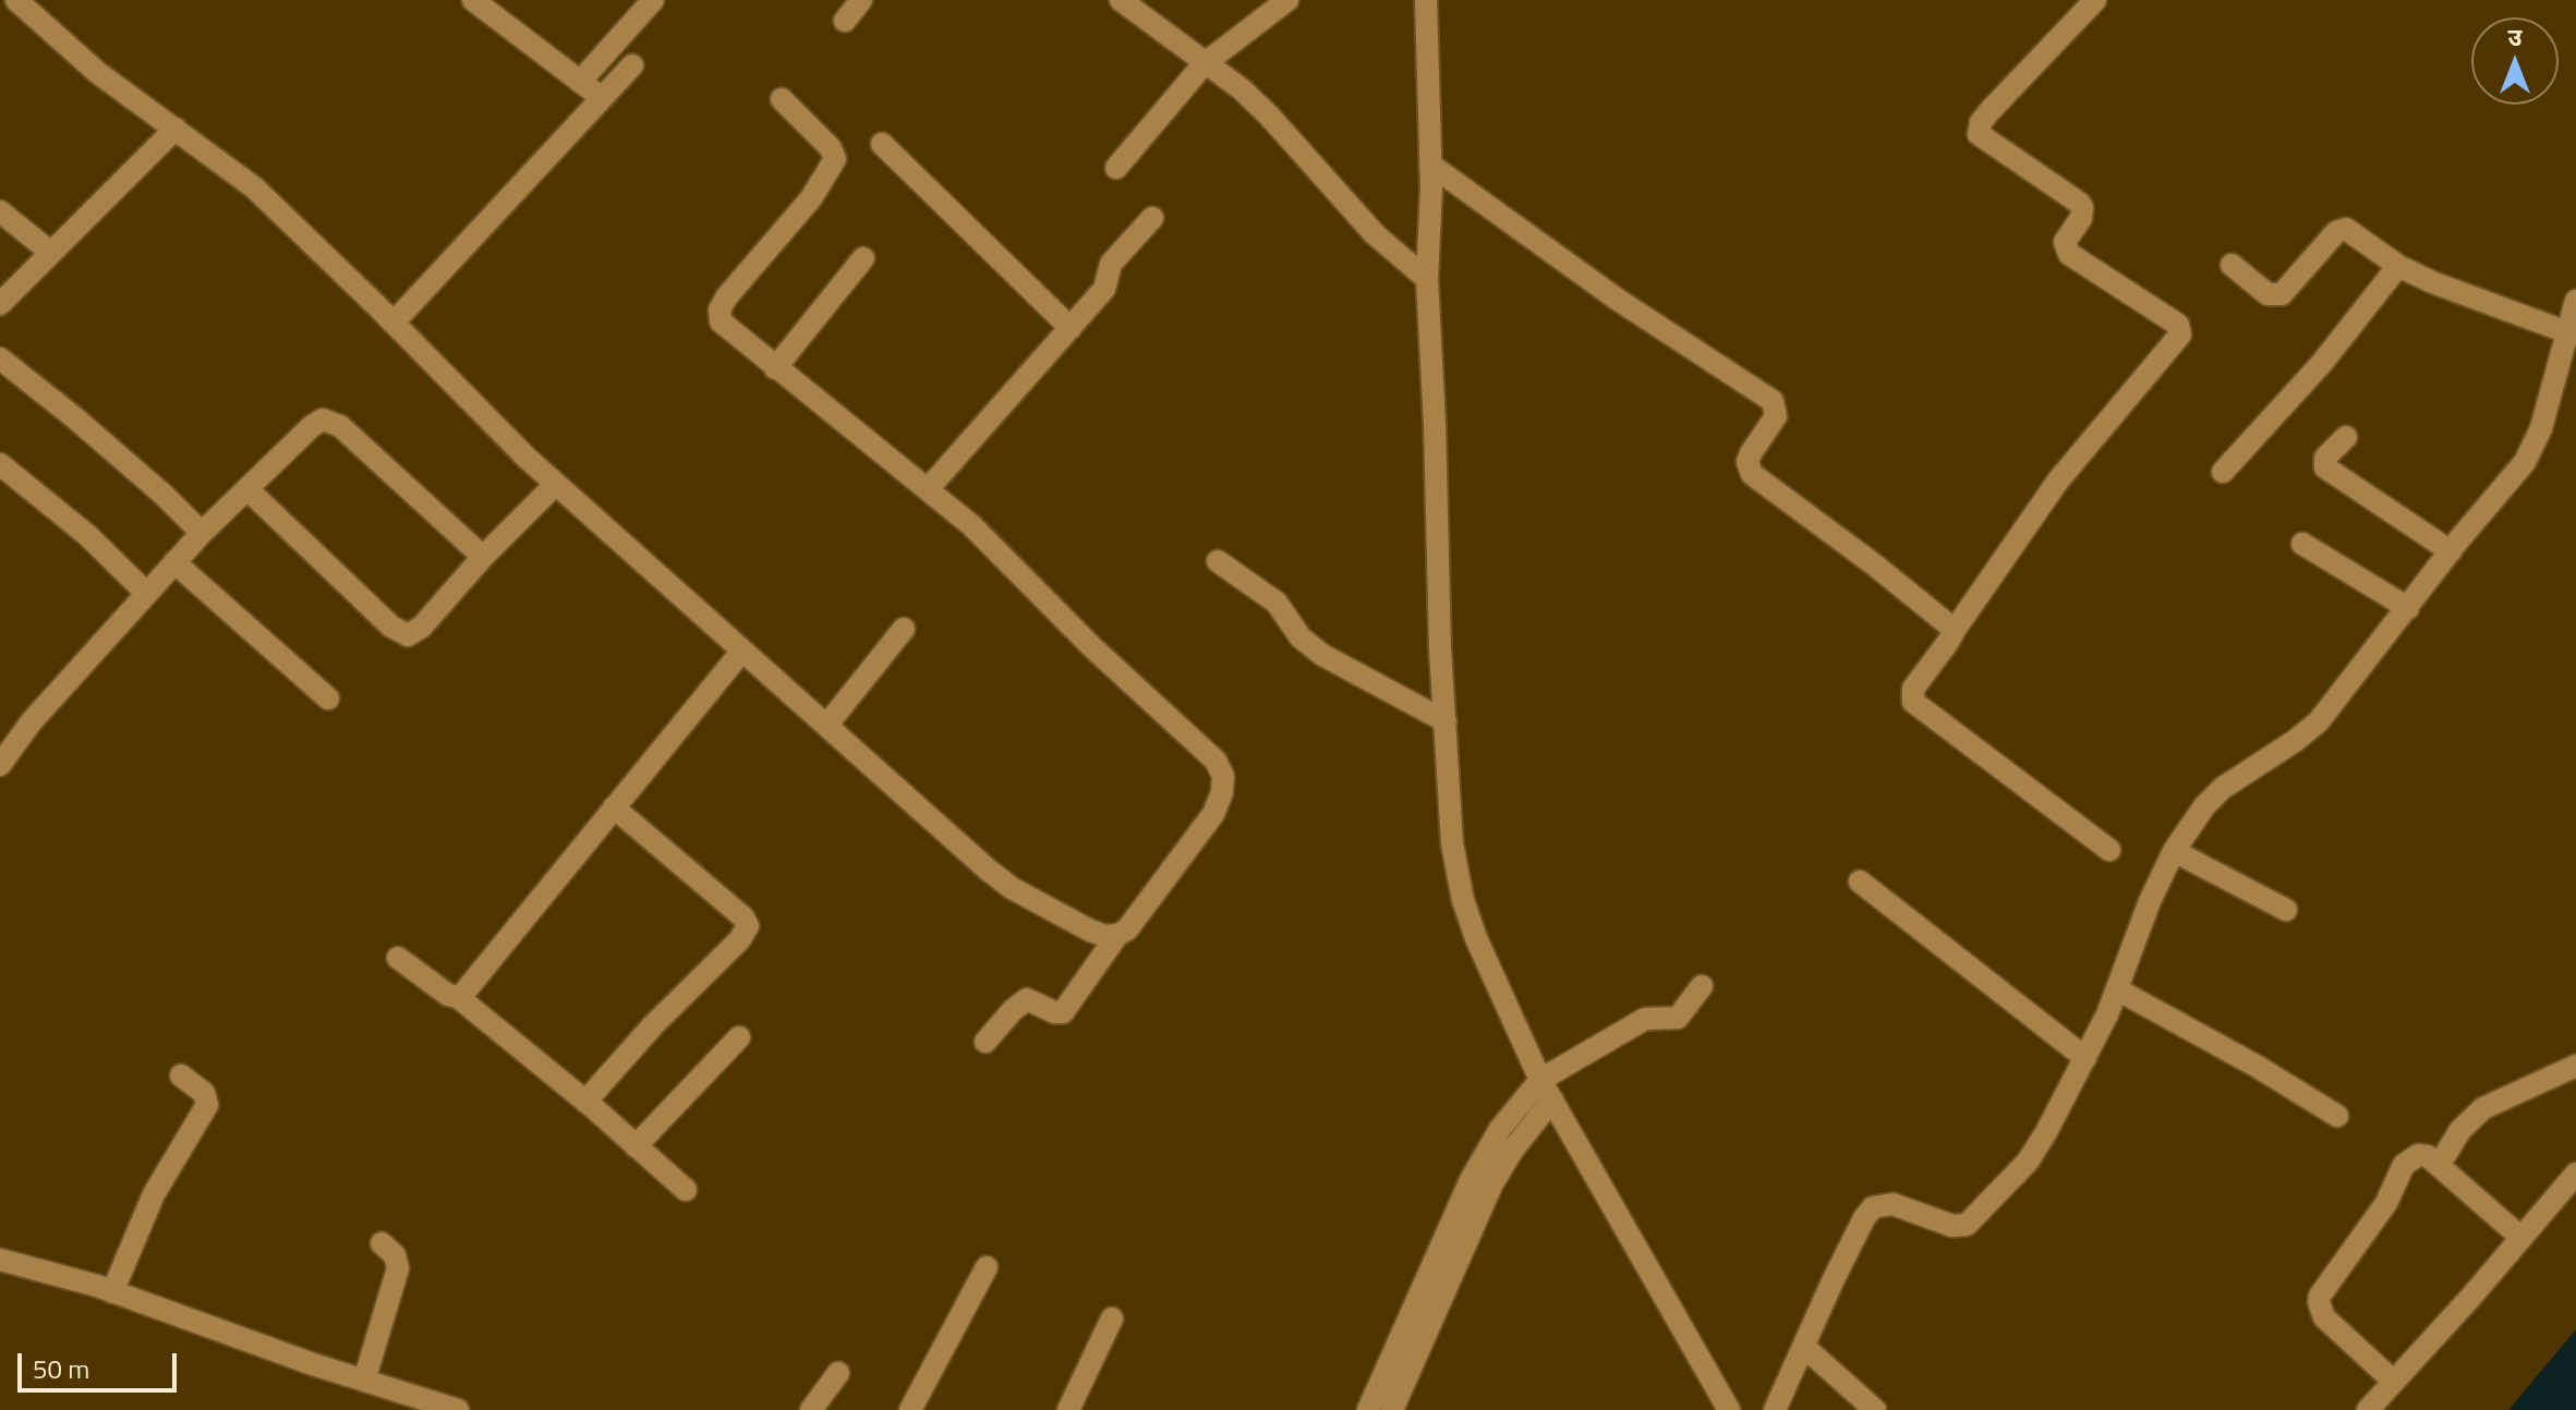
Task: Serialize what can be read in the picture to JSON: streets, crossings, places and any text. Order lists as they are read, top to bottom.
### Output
{
  "scale_bar": "50 m",
  "north": "top"
}
